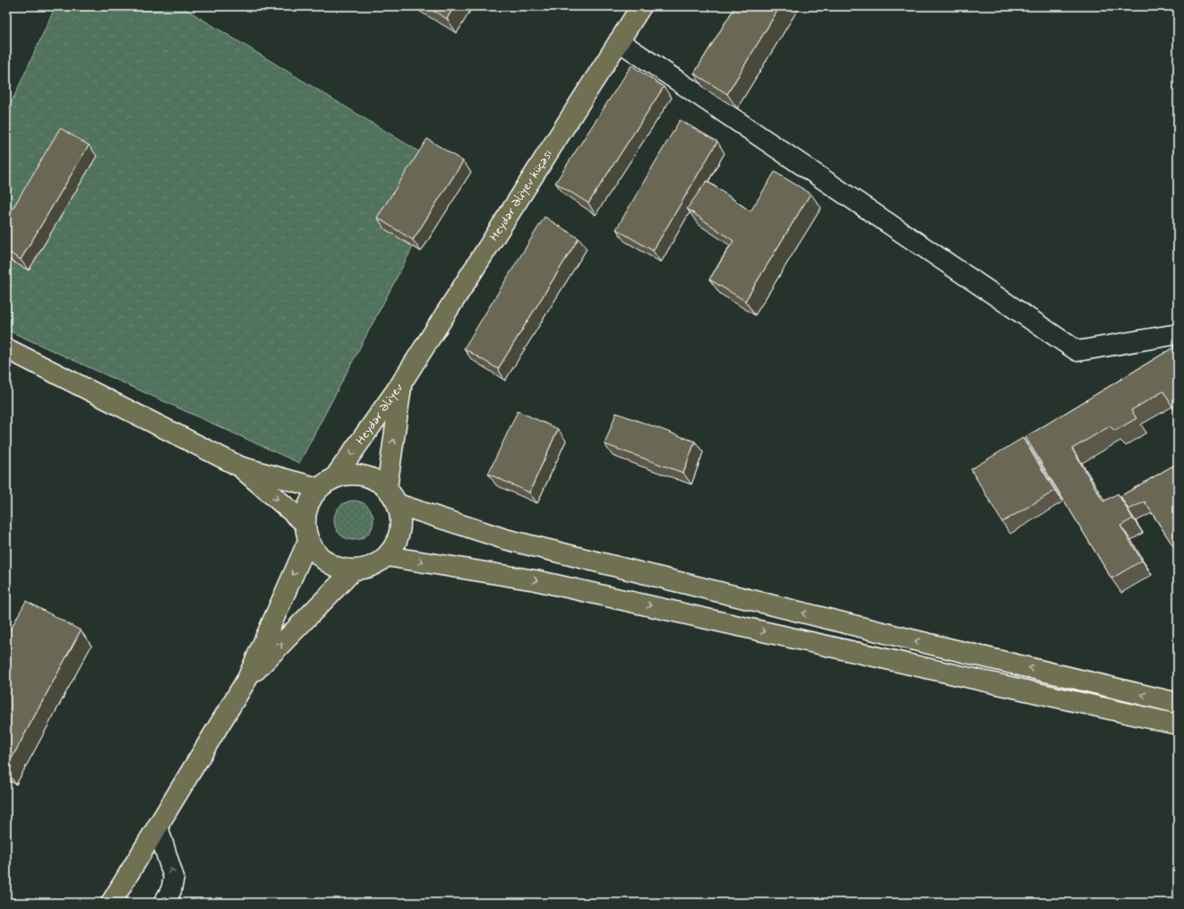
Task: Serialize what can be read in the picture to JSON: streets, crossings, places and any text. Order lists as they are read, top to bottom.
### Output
{
  "streets": {
    "main road": ["Heydər Əliyev küçəsi", "Heydər Əliyev"]
  },
  "crossings": [
    ["Heydər Əliyev küçəsi", "Heydər Əliyev"]
  ]
}
